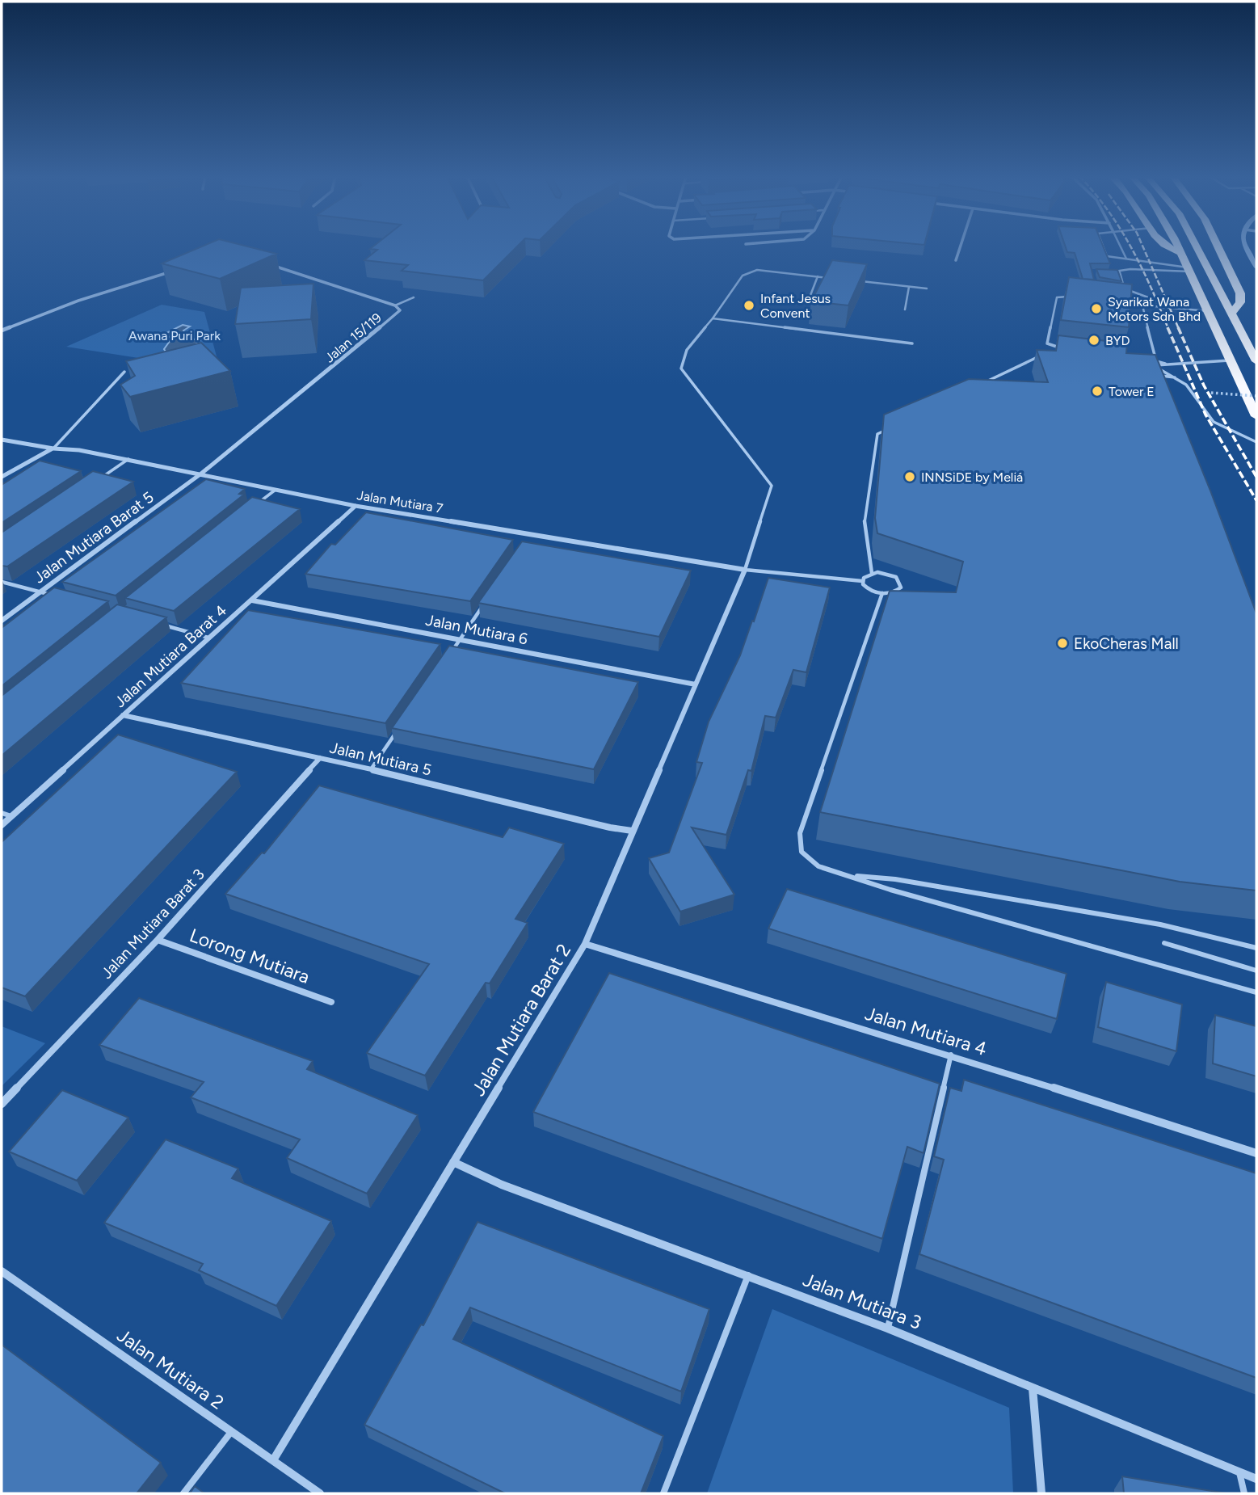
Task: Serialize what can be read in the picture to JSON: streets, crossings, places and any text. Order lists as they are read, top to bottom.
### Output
{
  "streets": {
    "street": [
      "Jalan 15/119",
      "Jalan Mutiara 7",
      "Jalan Mutiara Barat 5",
      "Jalan Mutiara 6",
      "Jalan Mutiara Barat 4",
      "Jalan Mutiara 5",
      "Jalan Mutiara Barat 3",
      "Lorong Mutiara",
      "Jalan Mutiara Barat 2",
      "Jalan Mutiara 4",
      "Jalan Mutiara 3",
      "Jalan Mutiara 2"
    ]
  },
  "crossings": [
    ["Jalan 15/119", "Jalan Mutiara 7"],
    ["Jalan 15/119", "Jalan Mutiara Barat 5"],
    ["Jalan Mutiara 7", "Jalan Mutiara Barat 5"],
    ["Jalan Mutiara 7", "Jalan Mutiara Barat 4"],
    ["Jalan Mutiara 7", "Jalan Mutiara Barat 2"],
    ["Jalan Mutiara 6", "Jalan Mutiara Barat 4"],
    ["Jalan Mutiara 6", "Jalan Mutiara Barat 2"],
    ["Jalan Mutiara Barat 4", "Jalan Mutiara 5"],
    ["Jalan Mutiara 5", "Jalan Mutiara Barat 3"],
    ["Jalan Mutiara 5", "Jalan Mutiara Barat 2"],
    ["Jalan Mutiara Barat 3", "Lorong Mutiara"],
    ["Jalan Mutiara Barat 2", "Jalan Mutiara 4"],
    ["Jalan Mutiara Barat 2", "Jalan Mutiara 3"],
    ["Jalan Mutiara Barat 2", "Jalan Mutiara 2"]
  ],
  "parks": ["Awana Puri Park"],
  "places": [
    "Infant Jesus Convent",
    "Syarikat Wana Motors Sdn Bhd",
    "BYD",
    "Tower E",
    "INNSiDE by Meliá",
    "EkoCheras Mall"
  ]
}
